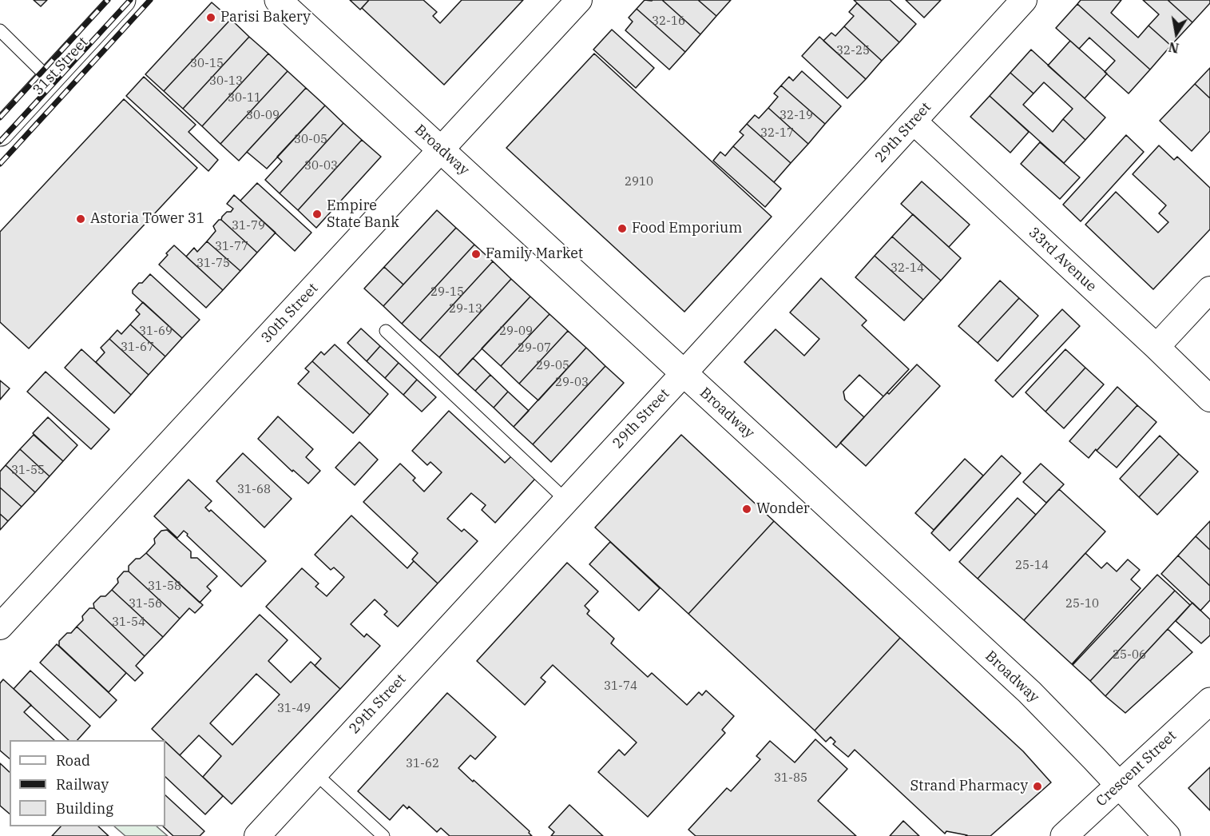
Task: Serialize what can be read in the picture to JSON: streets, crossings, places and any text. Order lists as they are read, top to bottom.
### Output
{
  "streets": {
    "main road": ["31st Street", "Broadway", "Crescent Street"],
    "street": ["29th Street", "33rd Avenue", "30th Street"]
  },
  "crossings": [
    ["29th Street", "Broadway"],
    ["29th Street", "33rd Avenue"],
    ["Broadway", "30th Street"],
    ["Broadway", "Crescent Street"]
  ],
  "places": [
    "Parisi Bakery",
    "Empire State Bank",
    "Astoria Tower 31",
    "Food Emporium",
    "Family Market",
    "Wonder",
    "Strand Pharmacy"
  ],
  "house_numbers": [
    "32-16",
    "32-25",
    "30-15",
    "30-13",
    "30-11",
    "30-09",
    "32-19",
    "32-17",
    "30-05",
    "30-03",
    "2910",
    "31-79",
    "31-77",
    "31-75",
    "32-14",
    "29-15",
    "29-13",
    "31-69",
    "29-09",
    "31-67",
    "29-07",
    "29-05",
    "29-03",
    "31-55",
    "31-68",
    "25-14",
    "31-58",
    "31-56",
    "25-10",
    "31-54",
    "25-06",
    "31-74",
    "31-49",
    "31-62",
    "31-85"
  ],
  "legend": ["Road", "Railway", "Building"],
  "north": "bottom"
}
